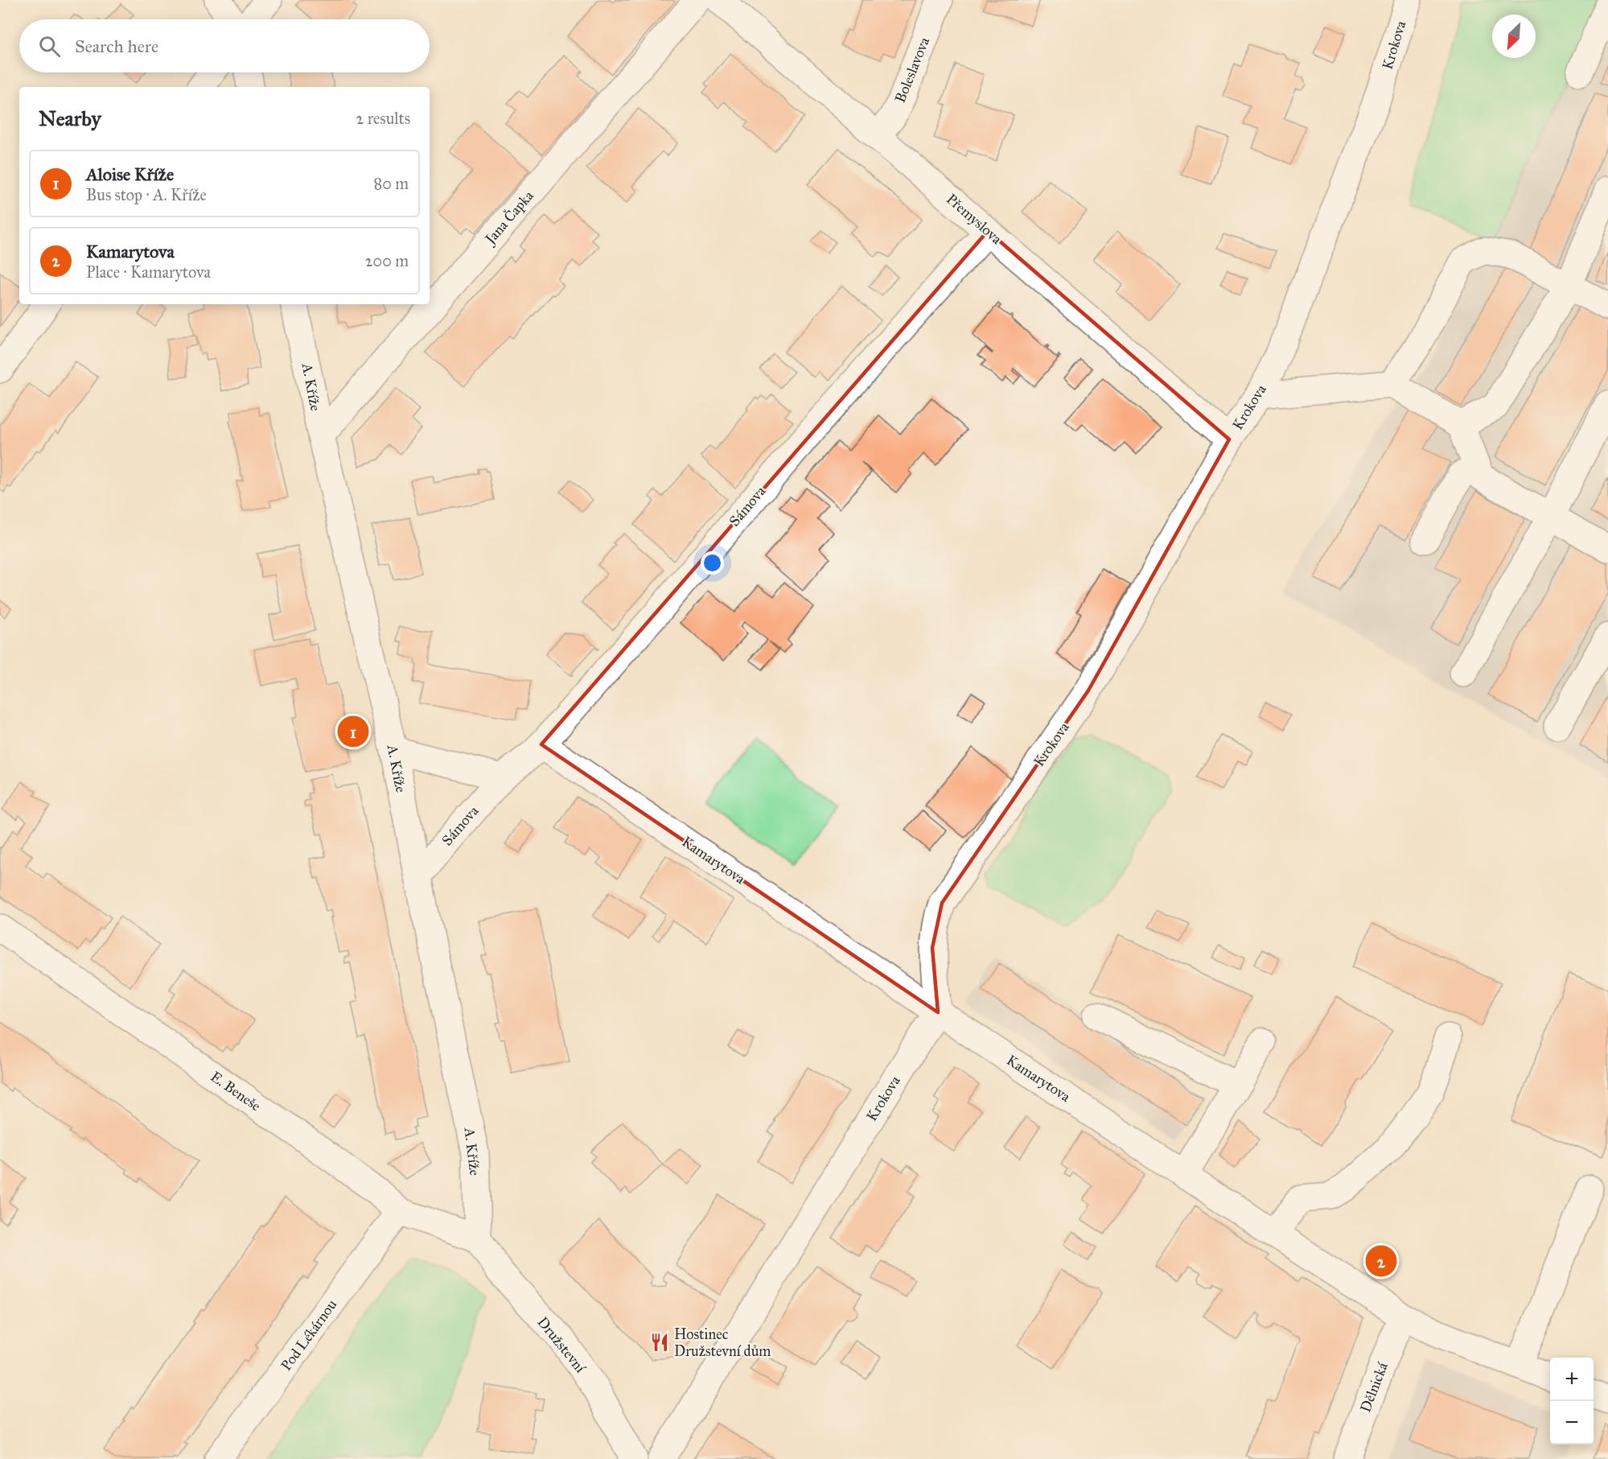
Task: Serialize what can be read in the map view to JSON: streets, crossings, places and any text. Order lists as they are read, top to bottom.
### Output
{
  "streets": {
    "street": [
      "Krokova",
      "Boleslavova",
      "Jana Čapka",
      "Přemyslova",
      "A. Kříže",
      "Sámova",
      "Kamarytova",
      "E. Beneše",
      "Pod Lékárnou",
      "Družstevní",
      "Dělnická"
    ]
  },
  "crossings": [
    ["Krokova", "Přemyslova"],
    ["Krokova", "Kamarytova"],
    ["Boleslavova", "Přemyslova"],
    ["Jana Čapka", "A. Kříže"],
    ["Přemyslova", "Sámova"],
    ["A. Kříže", "Sámova"],
    ["A. Kříže", "E. Beneše"],
    ["A. Kříže", "Družstevní"],
    ["Sámova", "Kamarytova"],
    ["Kamarytova", "Dělnická"],
    ["E. Beneše", "Pod Lékárnou"],
    ["E. Beneše", "Družstevní"]
  ],
  "places": {
    "restaurant": ["Hostinec Družstevní dům"]
  },
  "north": "bottom left",
  "page": {
    "search": "Search here",
    "heading": ["Nearby", "2 results"],
    "list": [
      {
        "mark": "1",
        "name": "Aloise Kříže",
        "note": "Bus stop · A. Kříže",
        "value": "80 m"
      },
      {
        "mark": "2",
        "name": "Kamarytova",
        "note": "Place · Kamarytova",
        "value": "200 m"
      }
    ],
    "pins": ["1", "2"],
    "map_buttons": ["+", "−"]
  }
}
